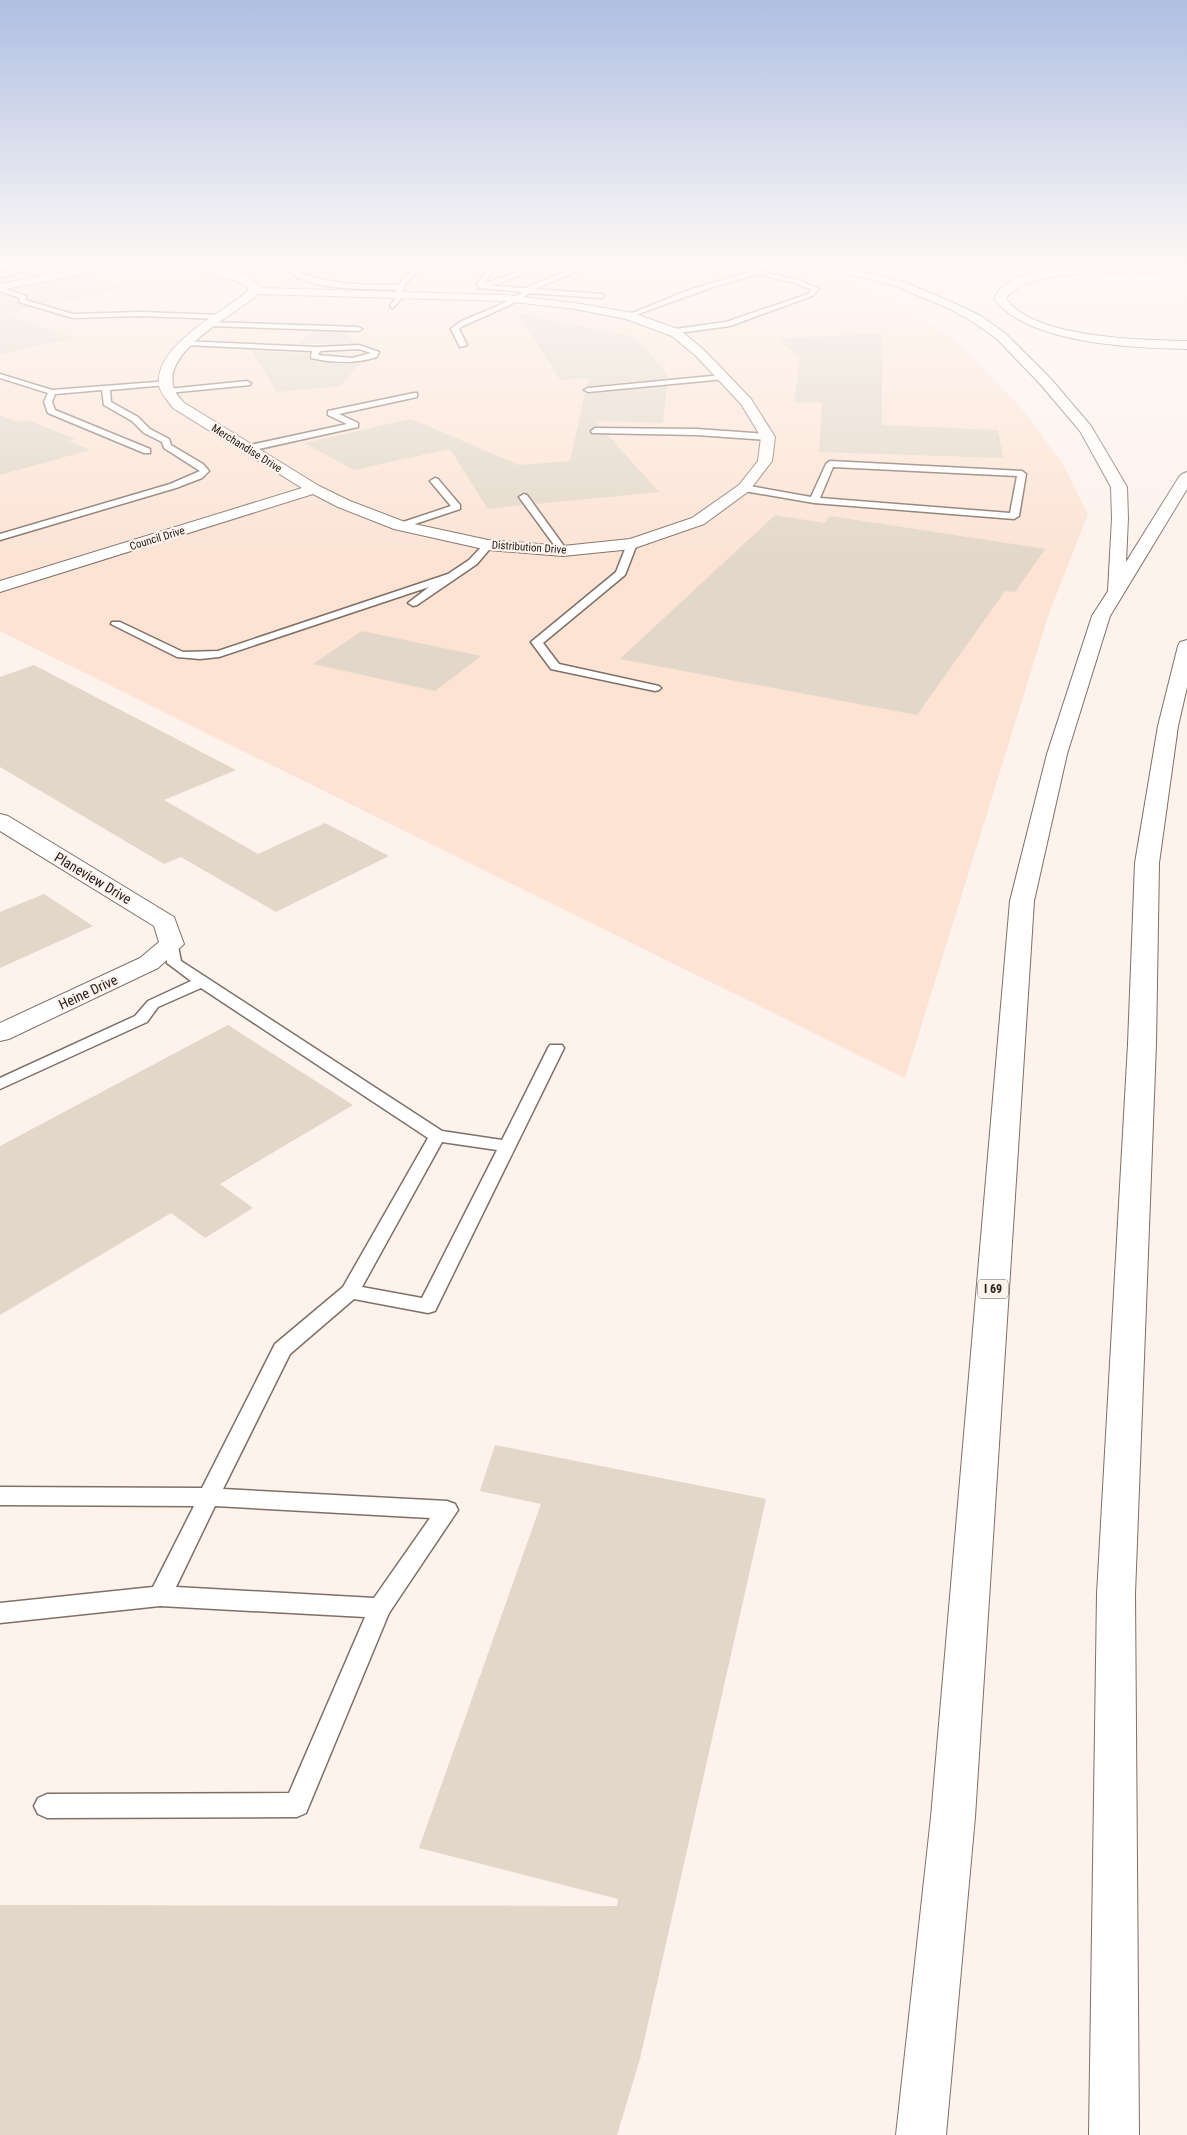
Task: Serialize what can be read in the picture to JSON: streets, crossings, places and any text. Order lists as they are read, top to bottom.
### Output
{
  "streets": {
    "main road": [
      "Merchandise Drive",
      "Council Drive",
      "Distribution Drive",
      "Planeview Drive",
      "Heine Drive",
      "I 69"
    ]
  },
  "crossings": [
    ["Merchandise Drive", "Council Drive"],
    ["Merchandise Drive", "Distribution Drive"],
    ["Council Drive", "Distribution Drive"],
    ["Planeview Drive", "Heine Drive"]
  ]
}
